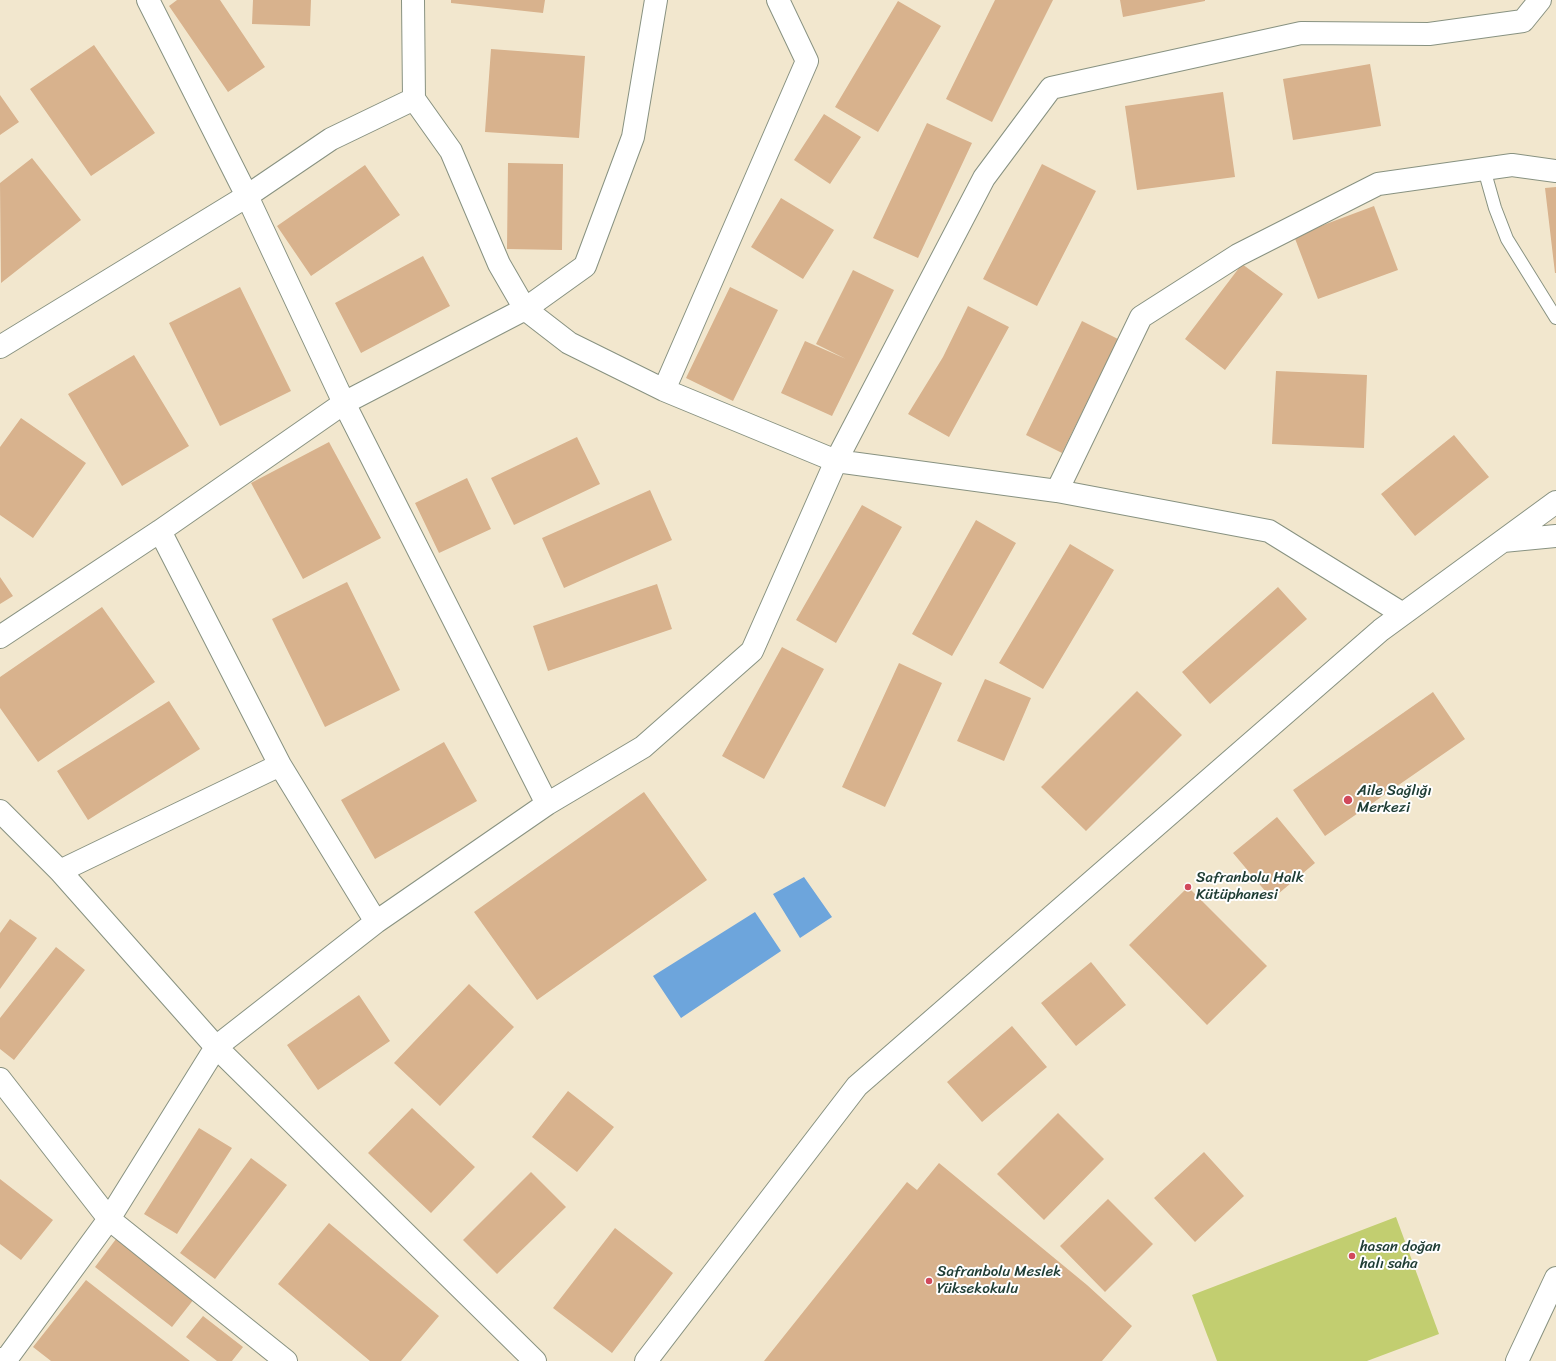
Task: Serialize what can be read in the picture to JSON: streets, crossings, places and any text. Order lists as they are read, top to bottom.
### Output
{
  "places": [
    "Aile Sağlığı Merkezi",
    "Safranbolu Halk Kütüphanesi",
    "hasan doğan halı saha",
    "Safranbolu Meslek Yüksekokulu"
  ]
}
